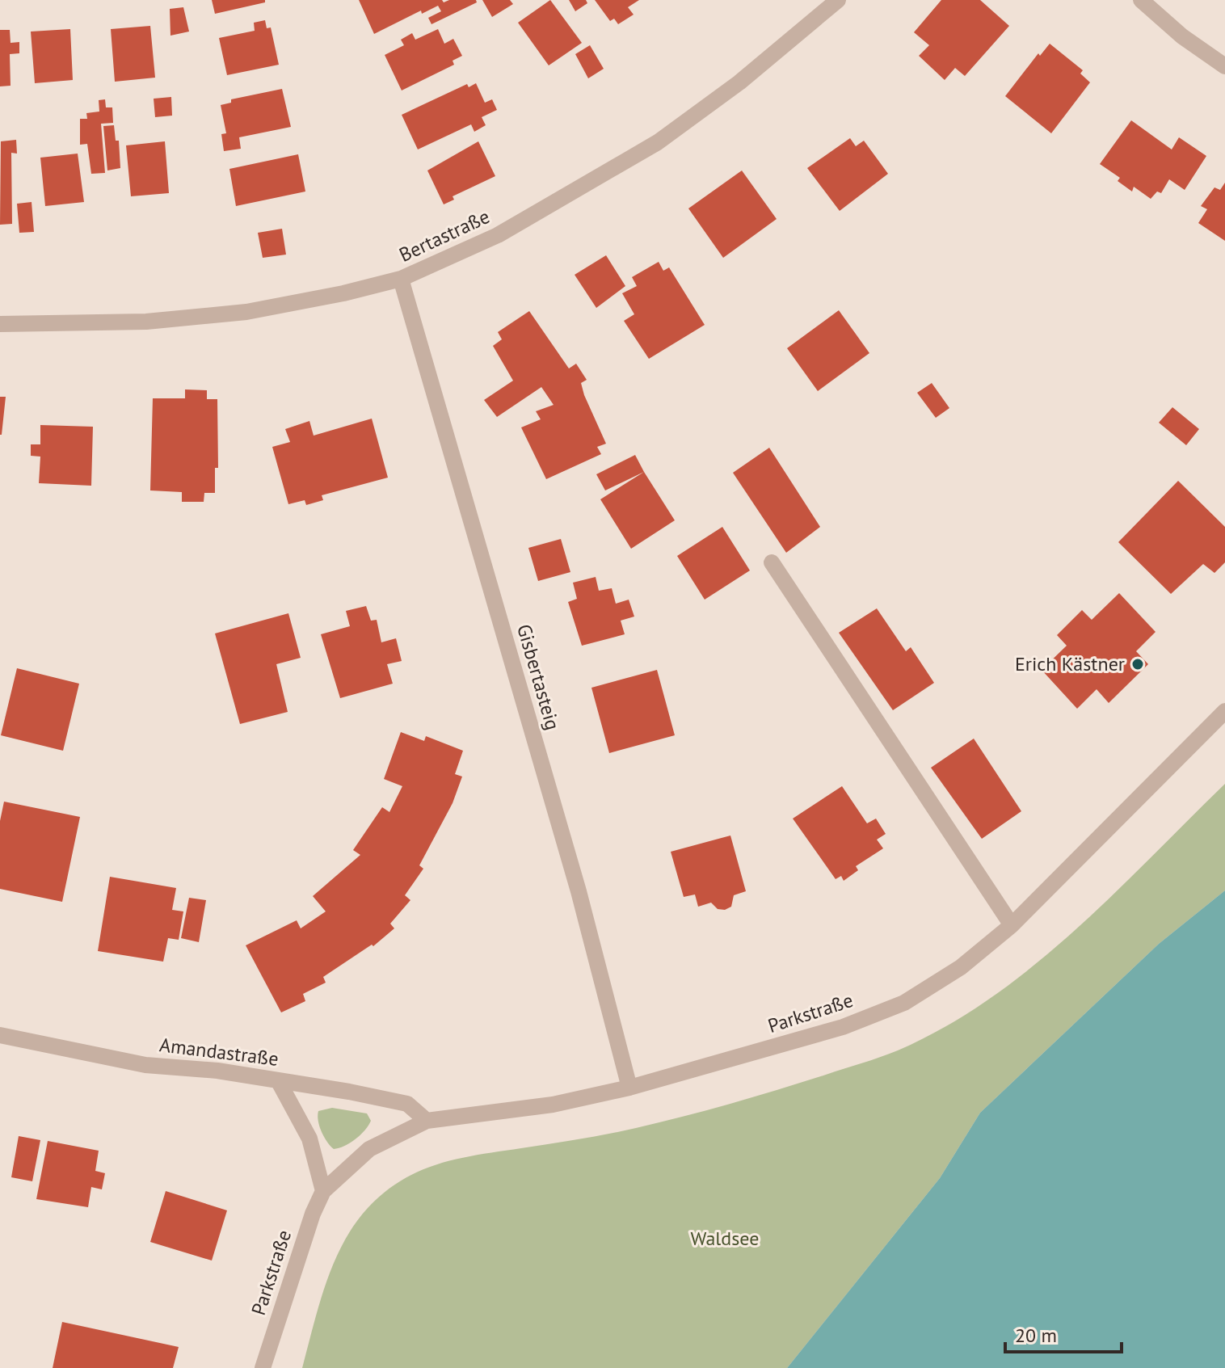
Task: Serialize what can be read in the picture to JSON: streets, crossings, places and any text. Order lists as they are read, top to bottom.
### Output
{
  "streets": {
    "street": [
      "Bertastraße",
      "Gisbertasteig",
      "Parkstraße",
      "Amandastraße"
    ]
  },
  "crossings": [
    ["Bertastraße", "Gisbertasteig"],
    ["Gisbertasteig", "Parkstraße"],
    ["Parkstraße", "Amandastraße"]
  ],
  "parks": ["Waldsee"],
  "places": ["Erich Kästner"],
  "scale_bar": "20 m"
}
